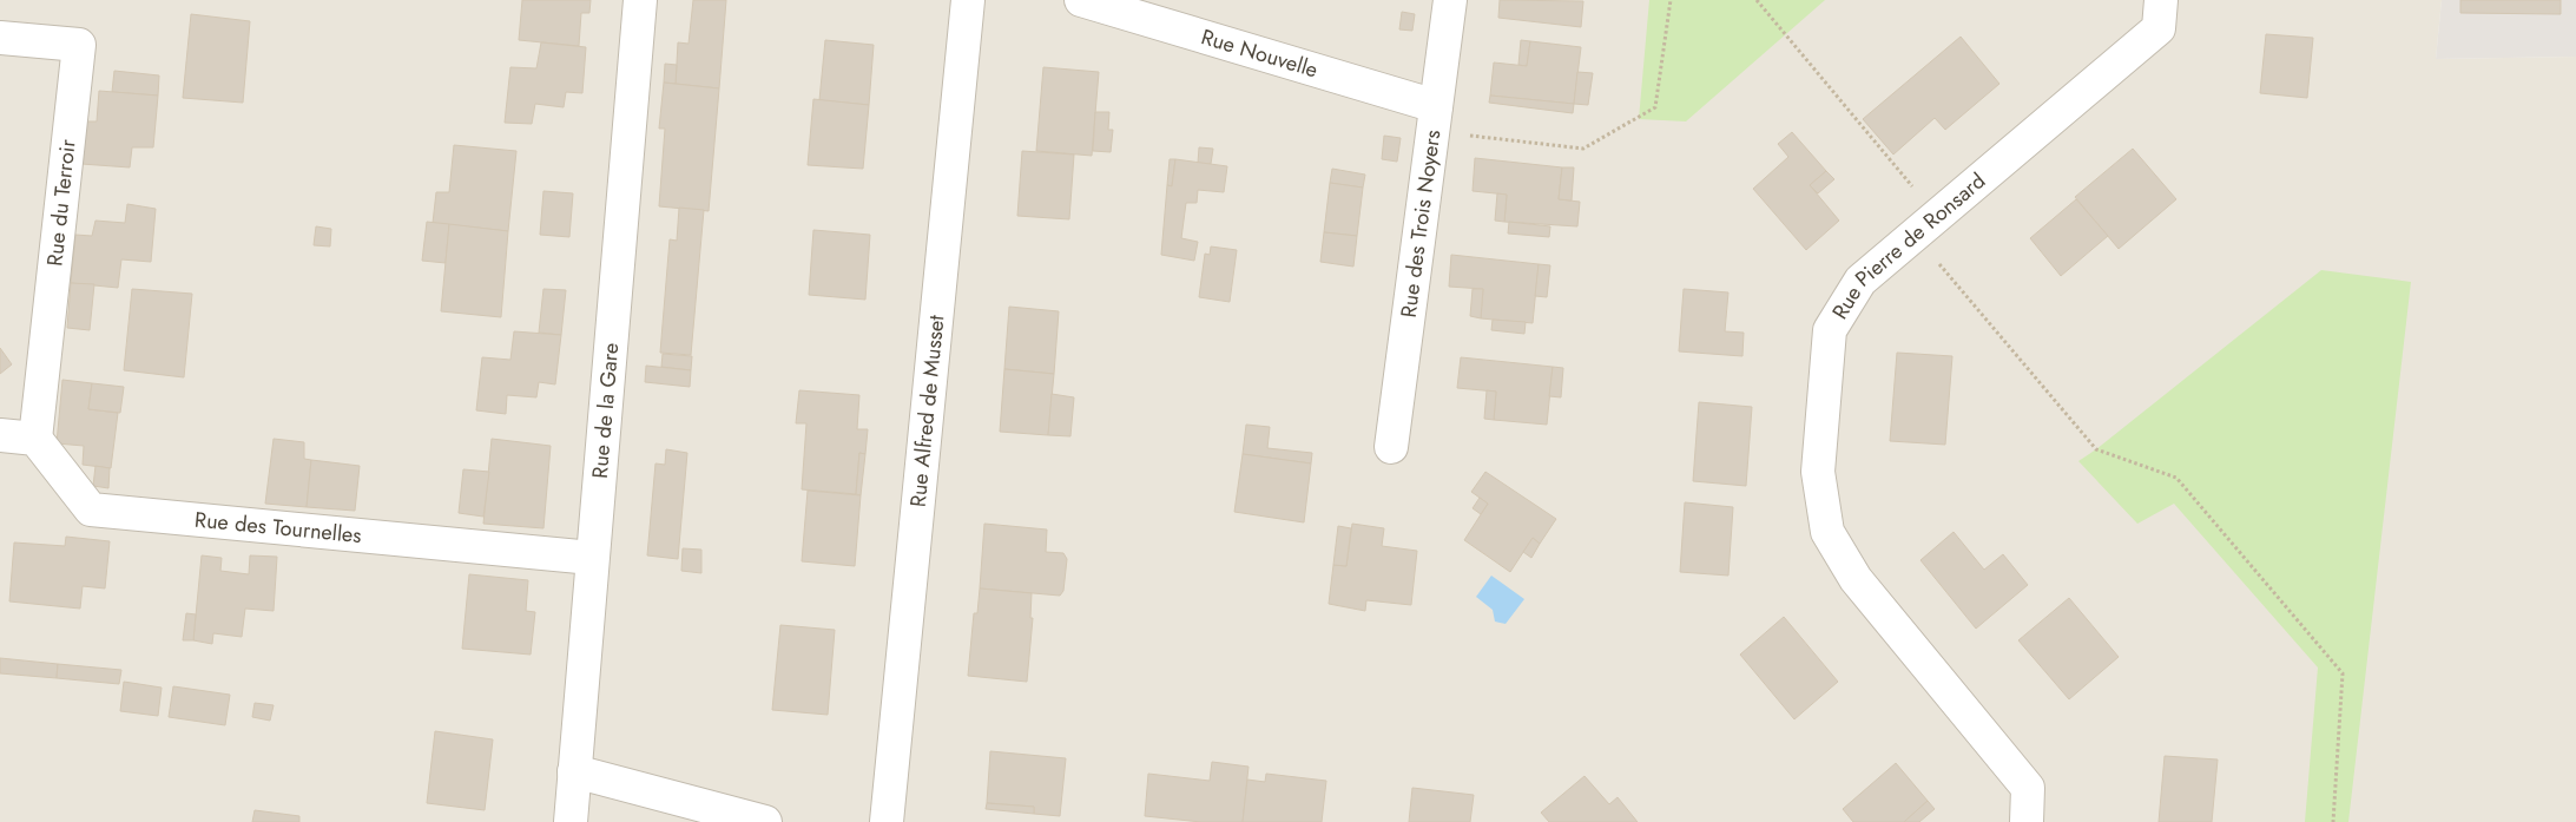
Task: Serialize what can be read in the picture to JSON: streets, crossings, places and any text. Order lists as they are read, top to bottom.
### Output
{
  "streets": {
    "street": [
      "Rue Nouvelle",
      "Rue du Terroir",
      "Rue des Trois Noyers",
      "Rue Pierre de Ronsard",
      "Rue de la Gare",
      "Rue Alfred de Musset",
      "Rue des Tournelles"
    ]
  },
  "crossings": [
    ["Rue Nouvelle", "Rue des Trois Noyers"],
    ["Rue du Terroir", "Rue des Tournelles"],
    ["Rue de la Gare", "Rue des Tournelles"]
  ]
}
